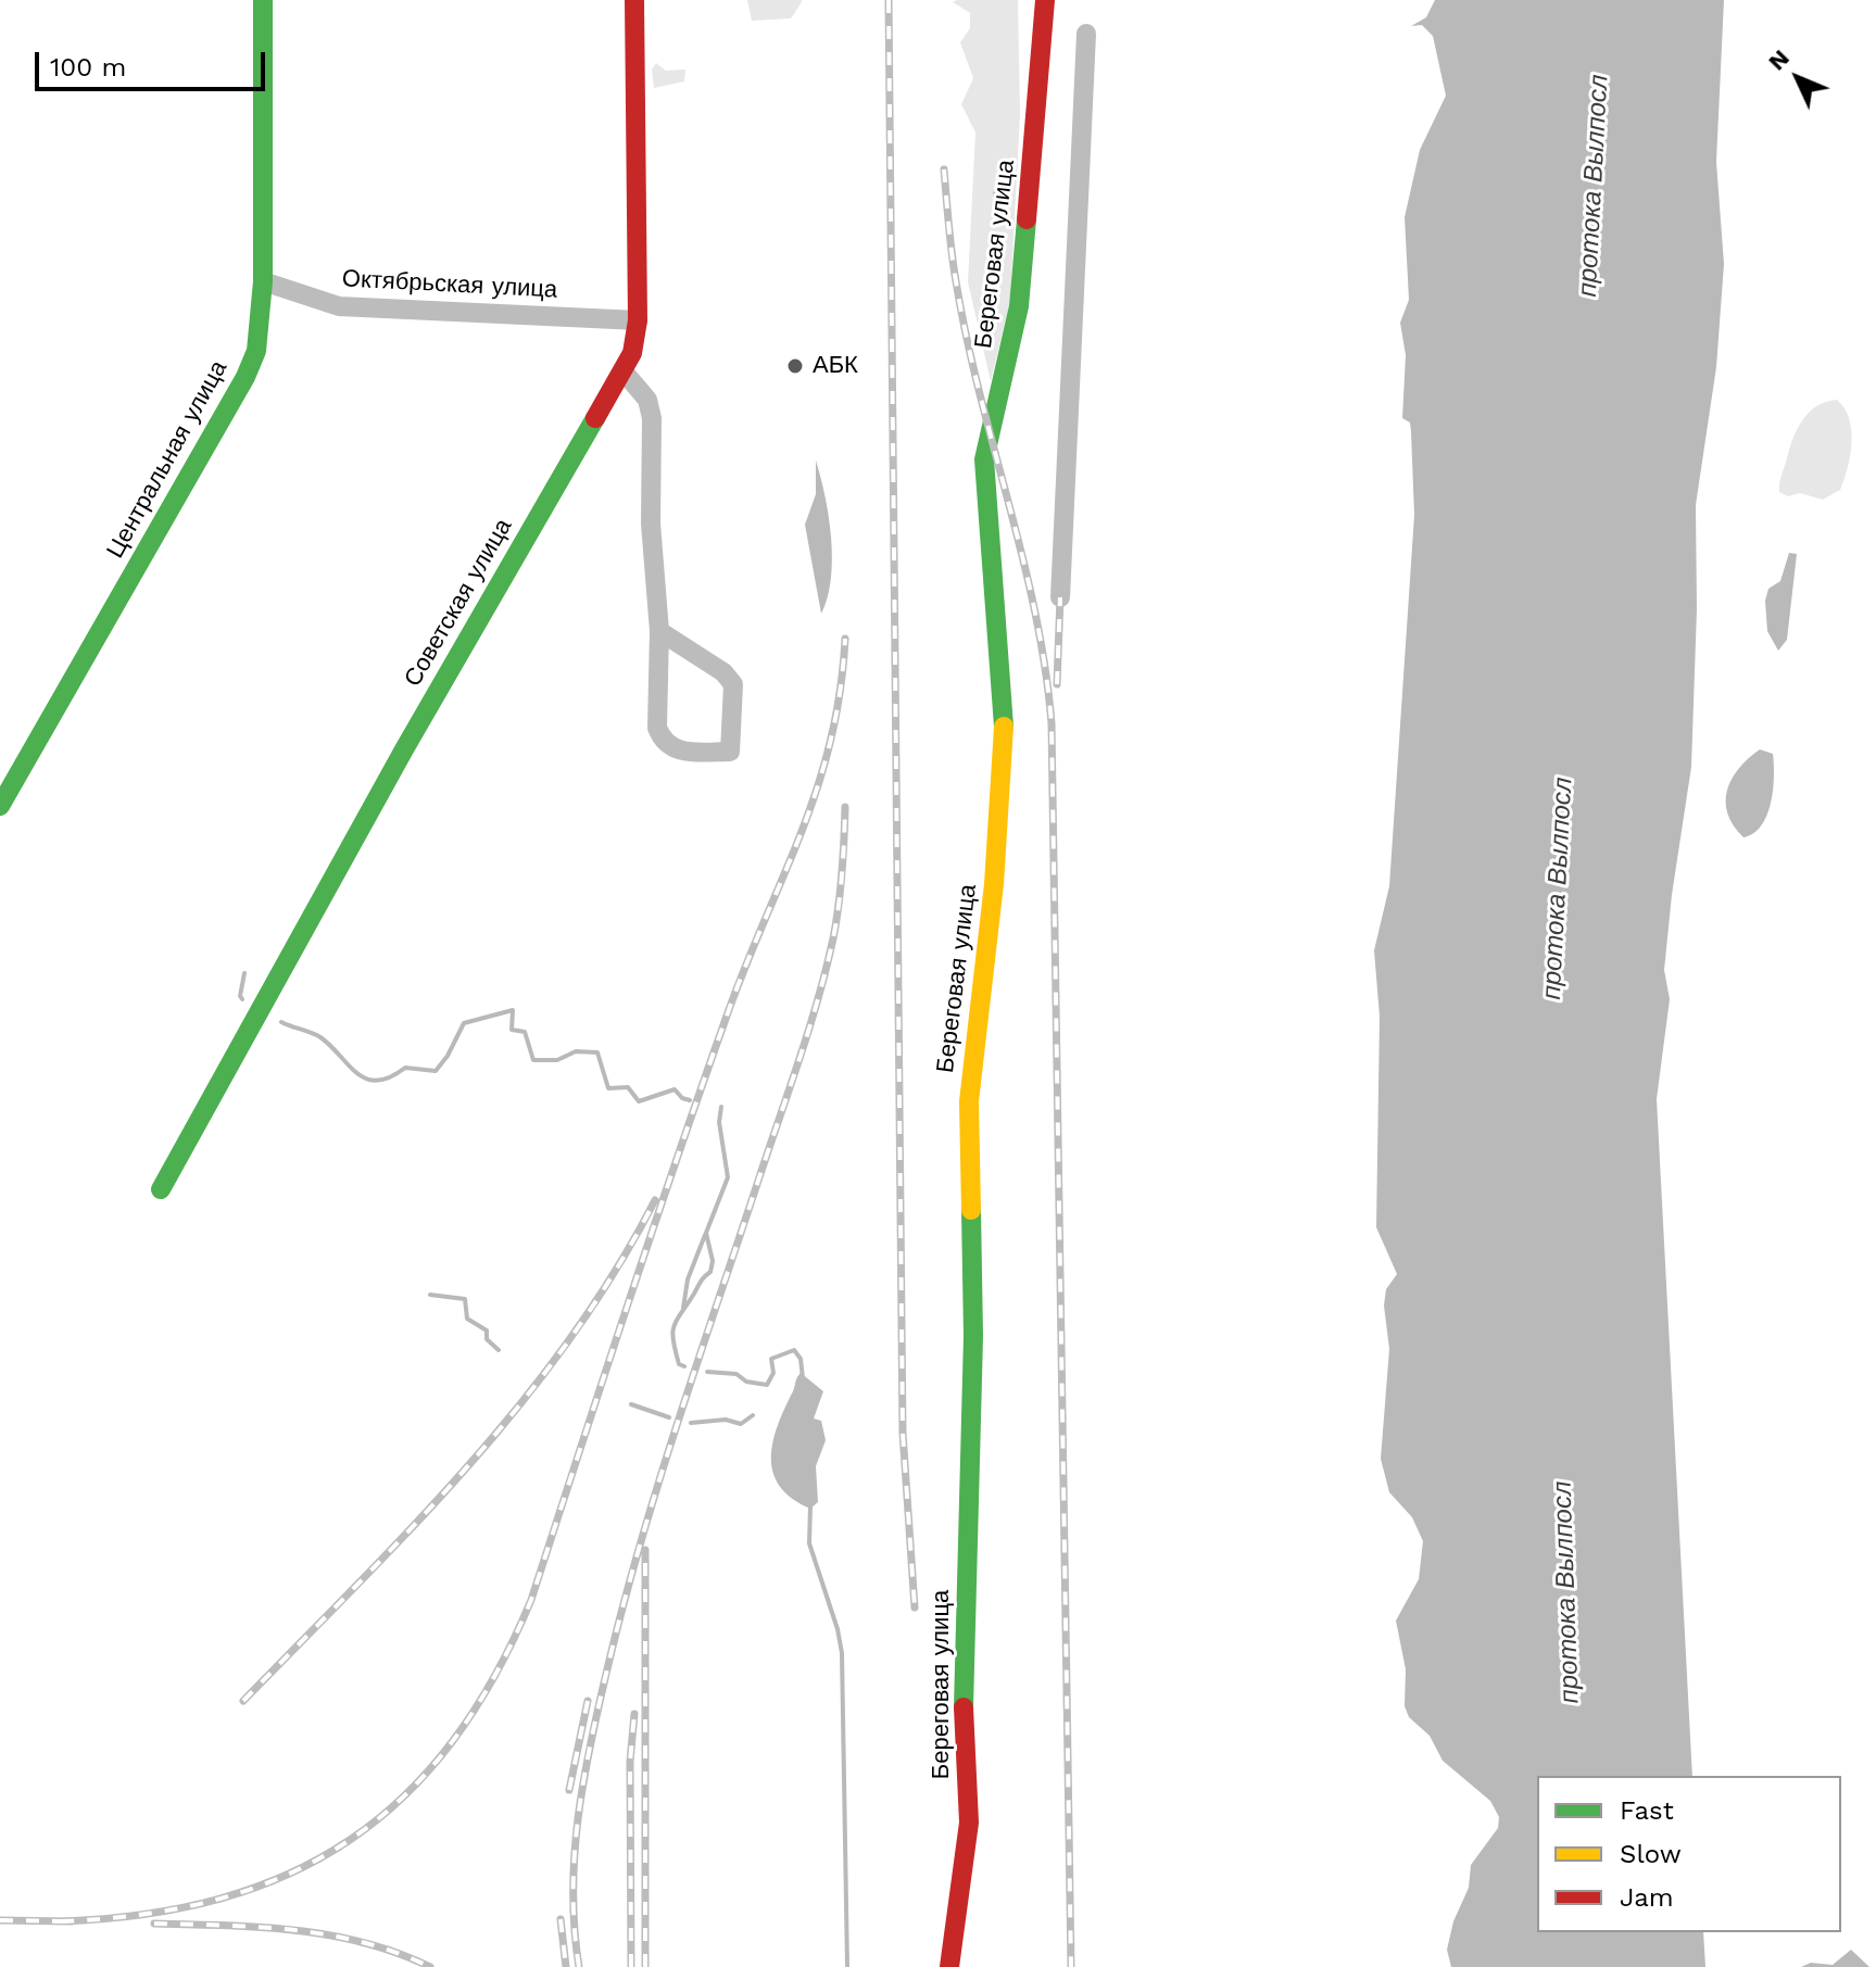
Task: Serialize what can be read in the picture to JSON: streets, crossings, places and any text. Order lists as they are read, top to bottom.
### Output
{
  "streets": {
    "street": [
      "Береговая улица",
      "Октябрьская улица",
      "Центральная улица",
      "Советская улица"
    ]
  },
  "crossings": [
    ["Октябрьская улица", "Центральная улица"],
    ["Октябрьская улица", "Советская улица"]
  ],
  "water": ["протока Вылпосл"],
  "places": ["АБК"],
  "legend": ["Fast", "Slow", "Jam"],
  "scale_bar": "100 m",
  "north": "top left"
}
